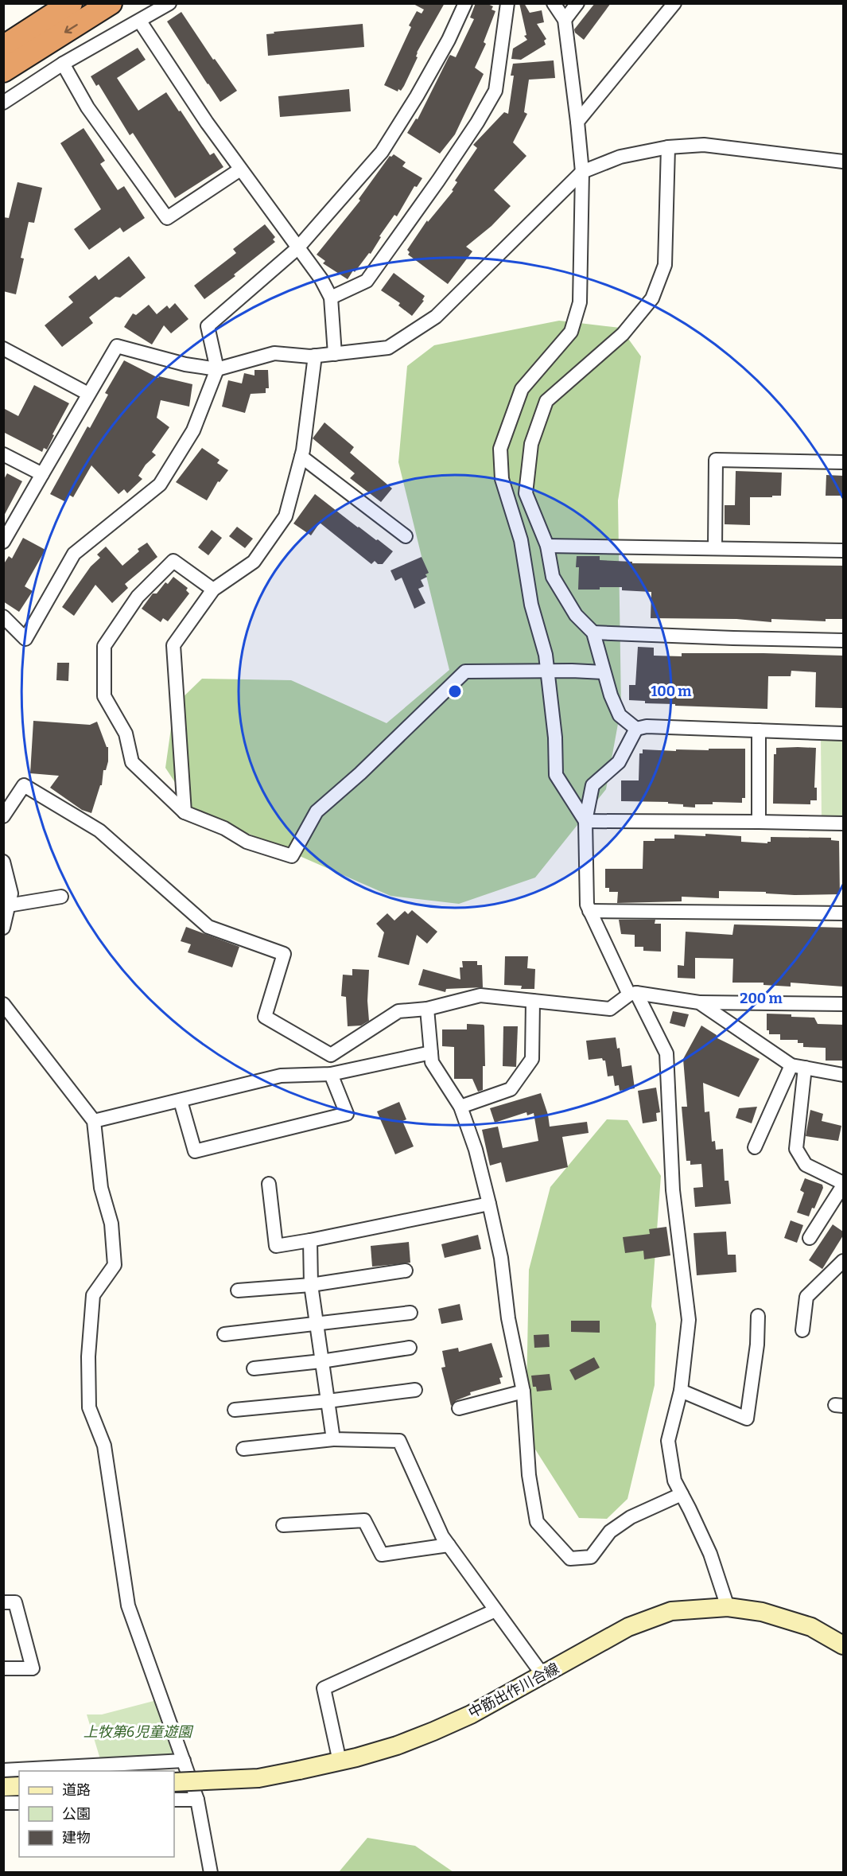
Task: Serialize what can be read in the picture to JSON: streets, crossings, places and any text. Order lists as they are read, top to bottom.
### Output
{
  "streets": {
    "main road": ["中筋出作川合線"]
  },
  "parks": ["上牧第6児童遊園"],
  "legend": ["道路", "公園", "建物"],
  "rings": ["100 m", "200 m"]
}
